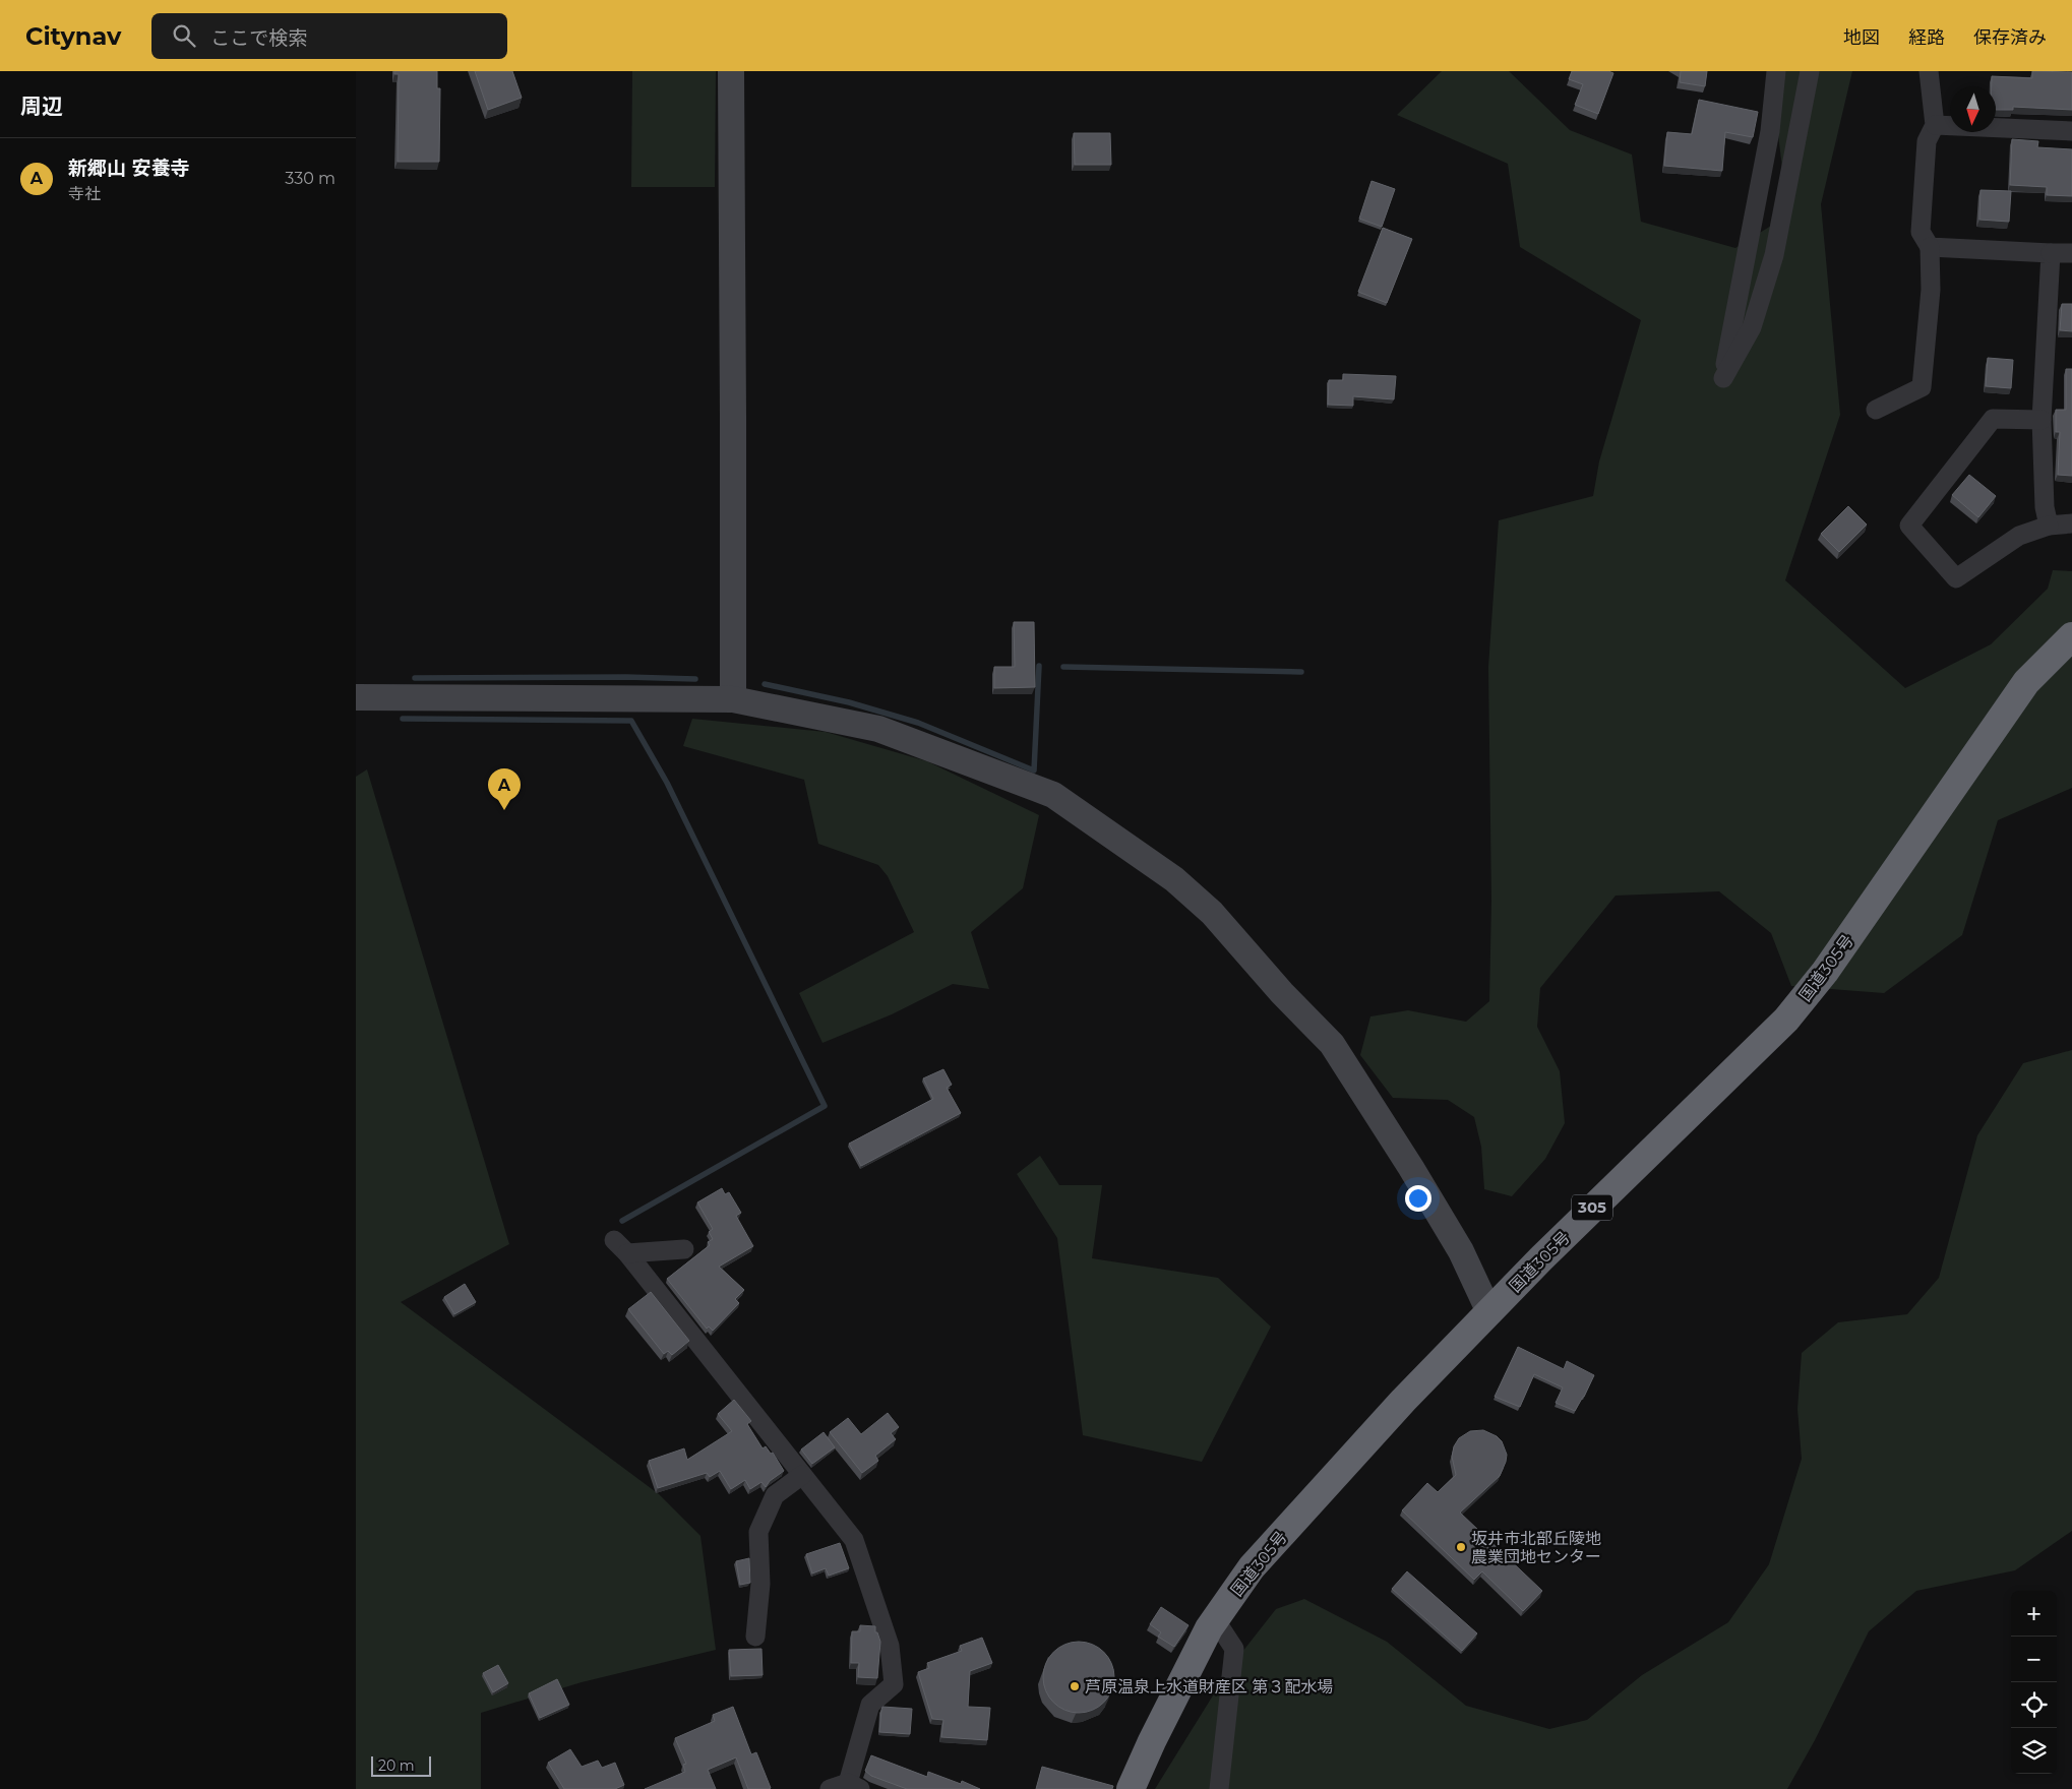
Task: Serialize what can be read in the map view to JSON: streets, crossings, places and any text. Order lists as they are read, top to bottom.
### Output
{
  "streets": {
    "highway": ["国道305号", "305"]
  },
  "places": ["坂井市北部丘陵地 農業団地センター", "芦原温泉上水道財産区 第３配水場"],
  "scale_bar": "20 m",
  "north": "bottom",
  "page": {
    "header": "Citynav",
    "search": "ここで検索",
    "nav": ["地図", "経路", "保存済み"],
    "heading": "周辺",
    "list": [
      {
        "mark": "A",
        "name": "新郷山 安養寺",
        "note": "寺社",
        "value": "330 m"
      }
    ],
    "pins": "A",
    "map_buttons": ["+", "−"],
    "scale": "20 m"
  }
}
